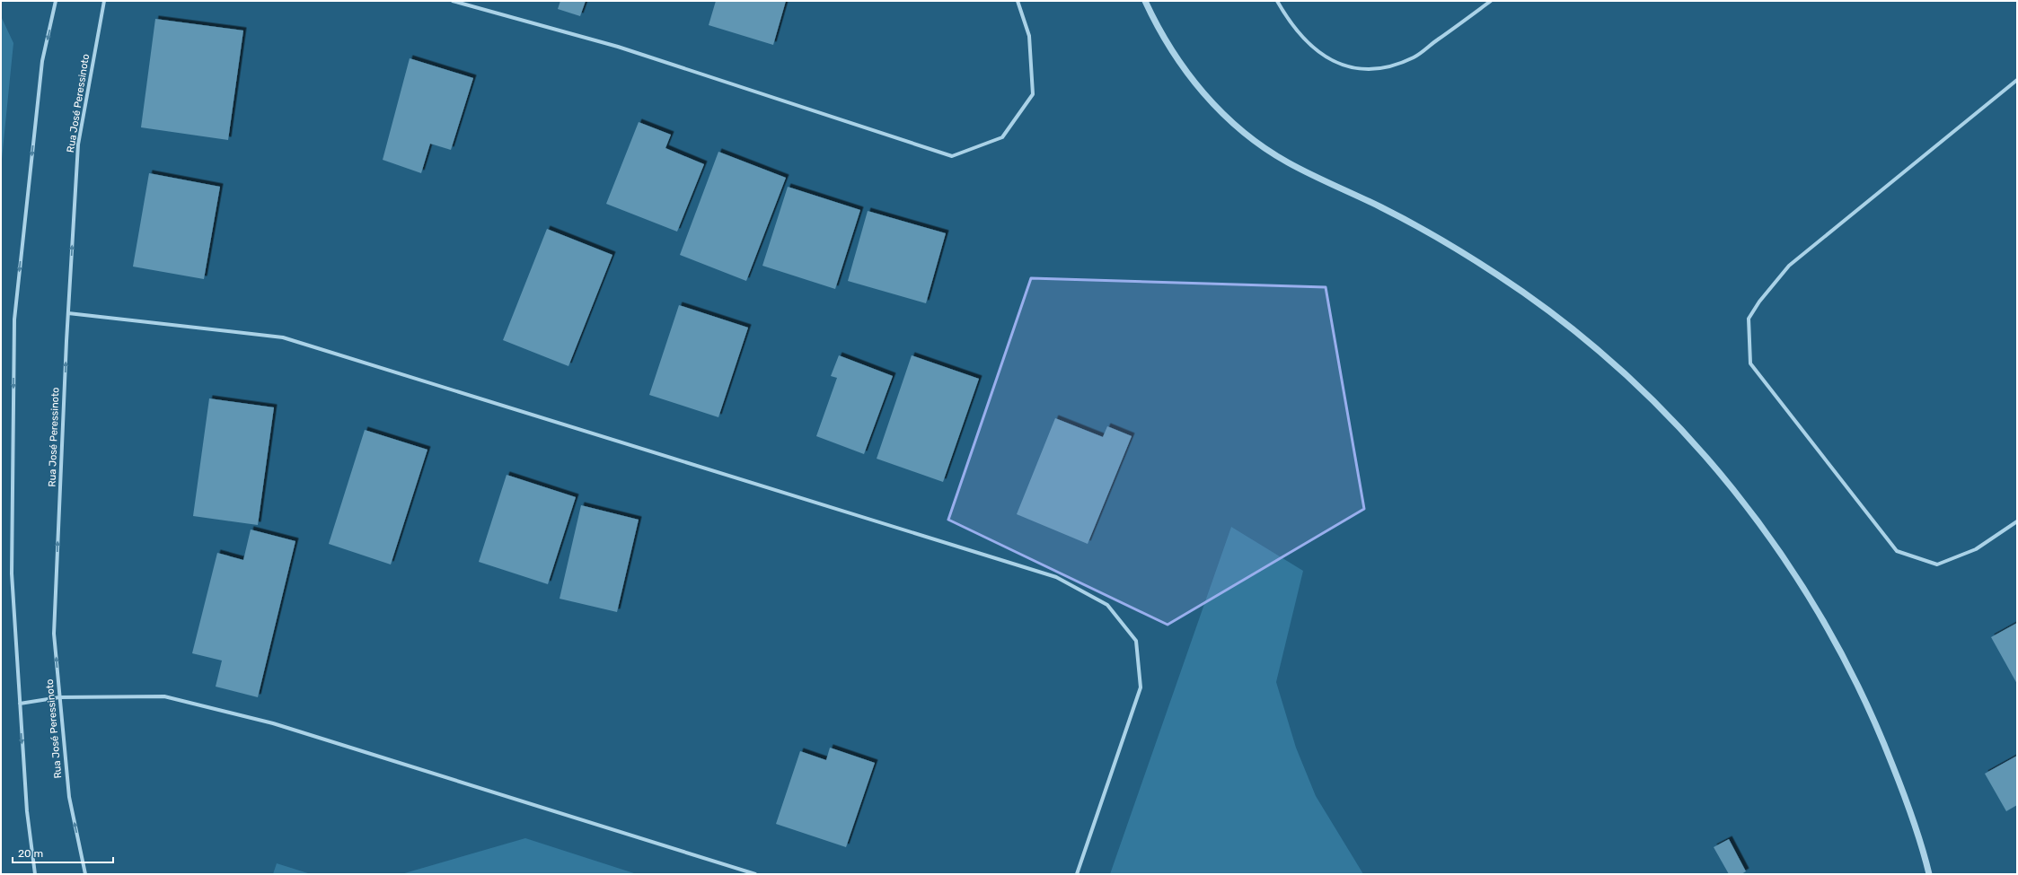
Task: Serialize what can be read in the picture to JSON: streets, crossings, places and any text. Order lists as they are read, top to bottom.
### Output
{
  "streets": {
    "street": ["Rua José Peressinoto"]
  },
  "one_way": ["Rua José Peressinoto"],
  "scale_bar": "20 m"
}
